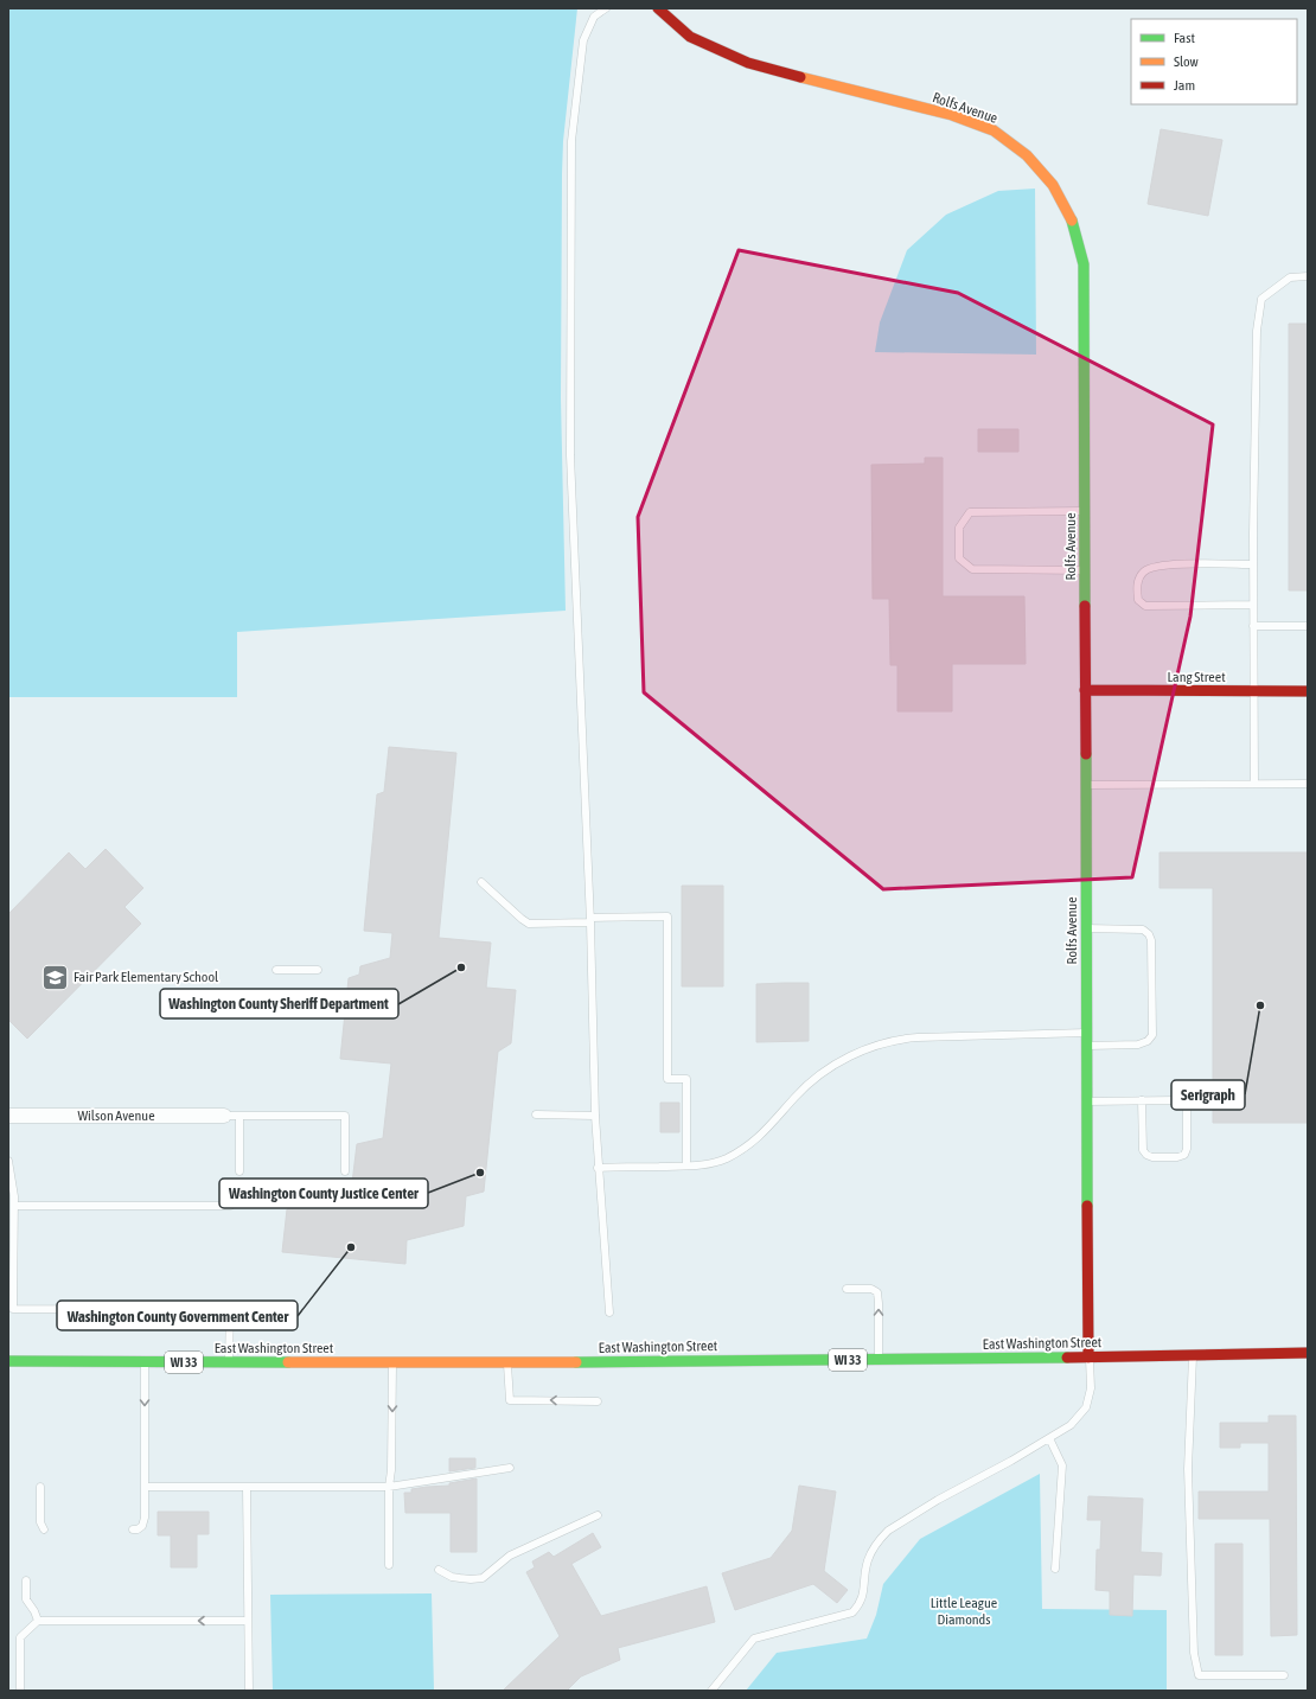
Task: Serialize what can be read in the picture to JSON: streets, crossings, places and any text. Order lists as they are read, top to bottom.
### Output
{
  "streets": {
    "street": [
      "Rolfs Avenue",
      "Lang Street",
      "Wilson Avenue",
      "East Washington Street",
      "WI 33"
    ]
  },
  "crossings": [
    ["Rolfs Avenue", "Lang Street"],
    ["Rolfs Avenue", "East Washington Street"]
  ],
  "parks": ["Little League Diamonds"],
  "places": {
    "other": [
      "Washington County Sheriff Department",
      "Serigraph",
      "Washington County Justice Center",
      "Washington County Government Center"
    ],
    "school or university": ["Fair Park Elementary School"]
  },
  "legend": ["Fast", "Slow", "Jam"]
}
